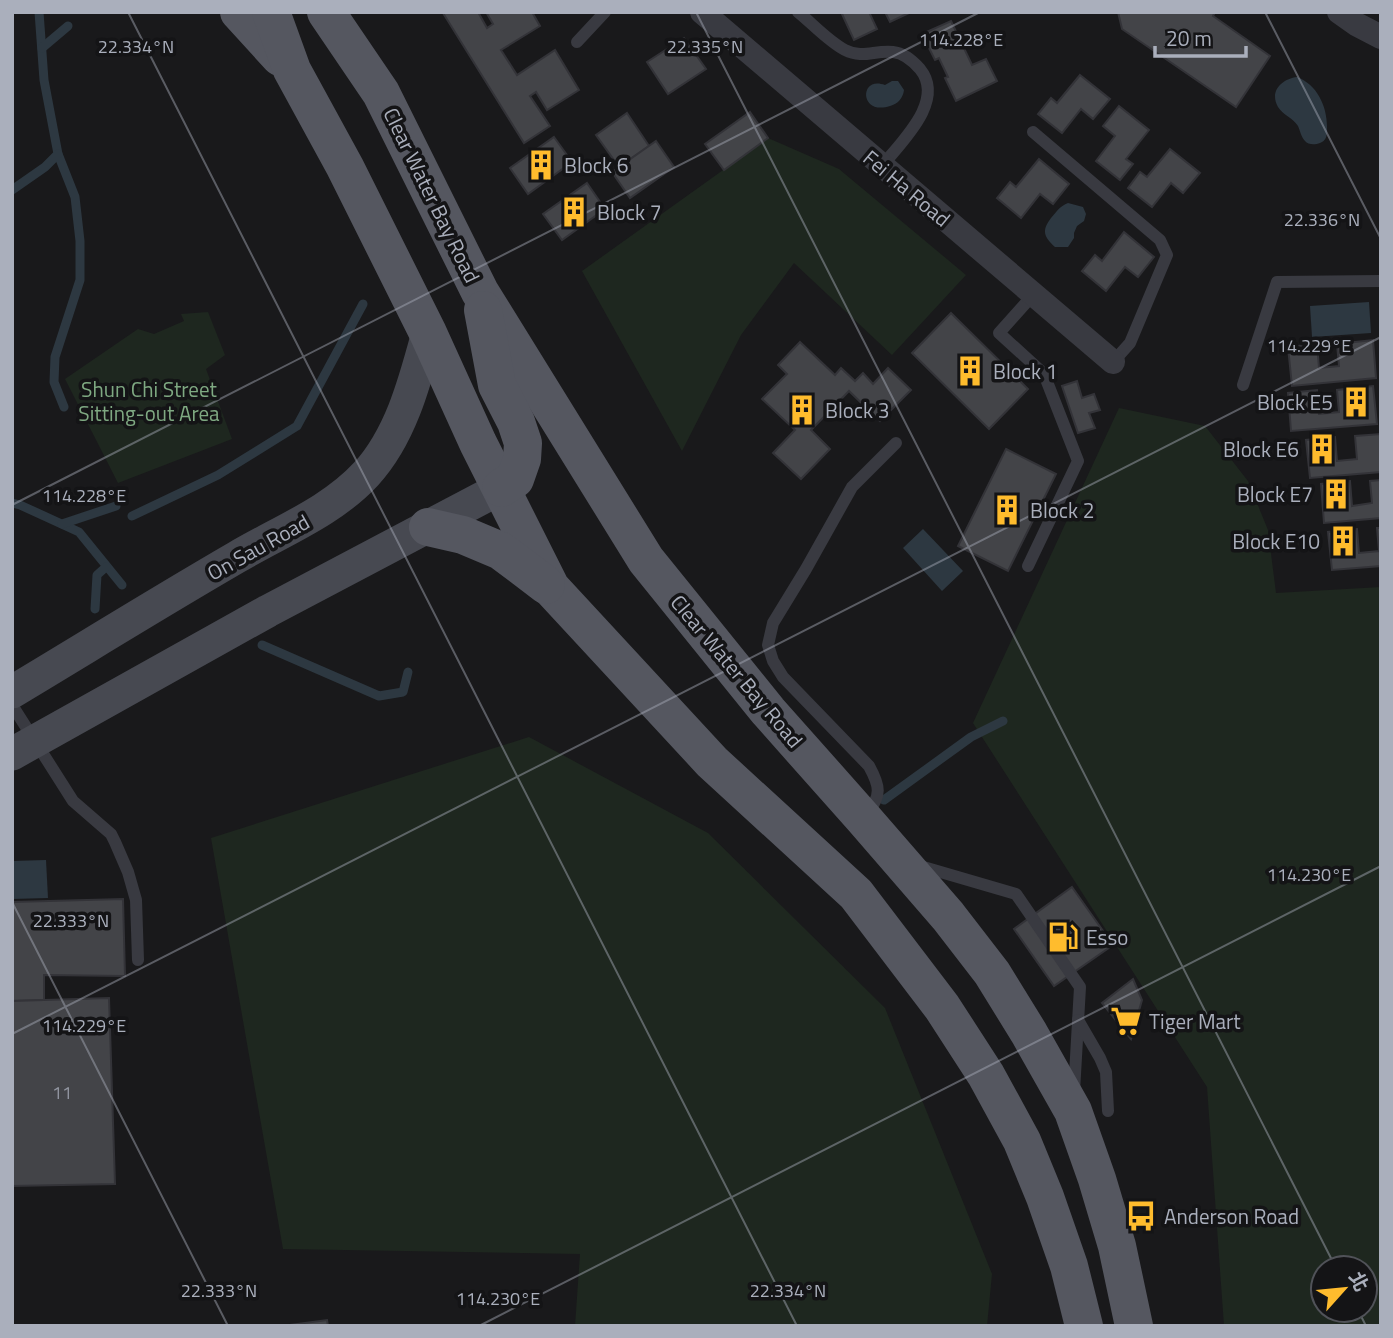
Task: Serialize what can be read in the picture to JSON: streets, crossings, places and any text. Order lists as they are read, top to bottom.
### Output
{
  "streets": {
    "main road": ["Clear Water Bay Road", "On Sau Road"],
    "street": ["Fei Ha Road"]
  },
  "parks": ["Shun Chi Street Sitting-out Area"],
  "places": {
    "building": [
      "Block 6",
      "Block 7",
      "Block 1",
      "Block E5",
      "Block 3",
      "Block E6",
      "Block E7",
      "Block 2",
      "Block E10"
    ],
    "fuel station": ["Esso"],
    "supermarket": ["Tiger Mart"],
    "bus stop": ["Anderson Road"]
  },
  "house_numbers": ["11"],
  "scale_bar": "20 m",
  "north": "top right",
  "coordinates": [
    "114.228°E",
    "22.334°N",
    "22.335°N",
    "22.336°N",
    "114.229°E",
    "114.230°E",
    "22.333°N"
  ]
}
